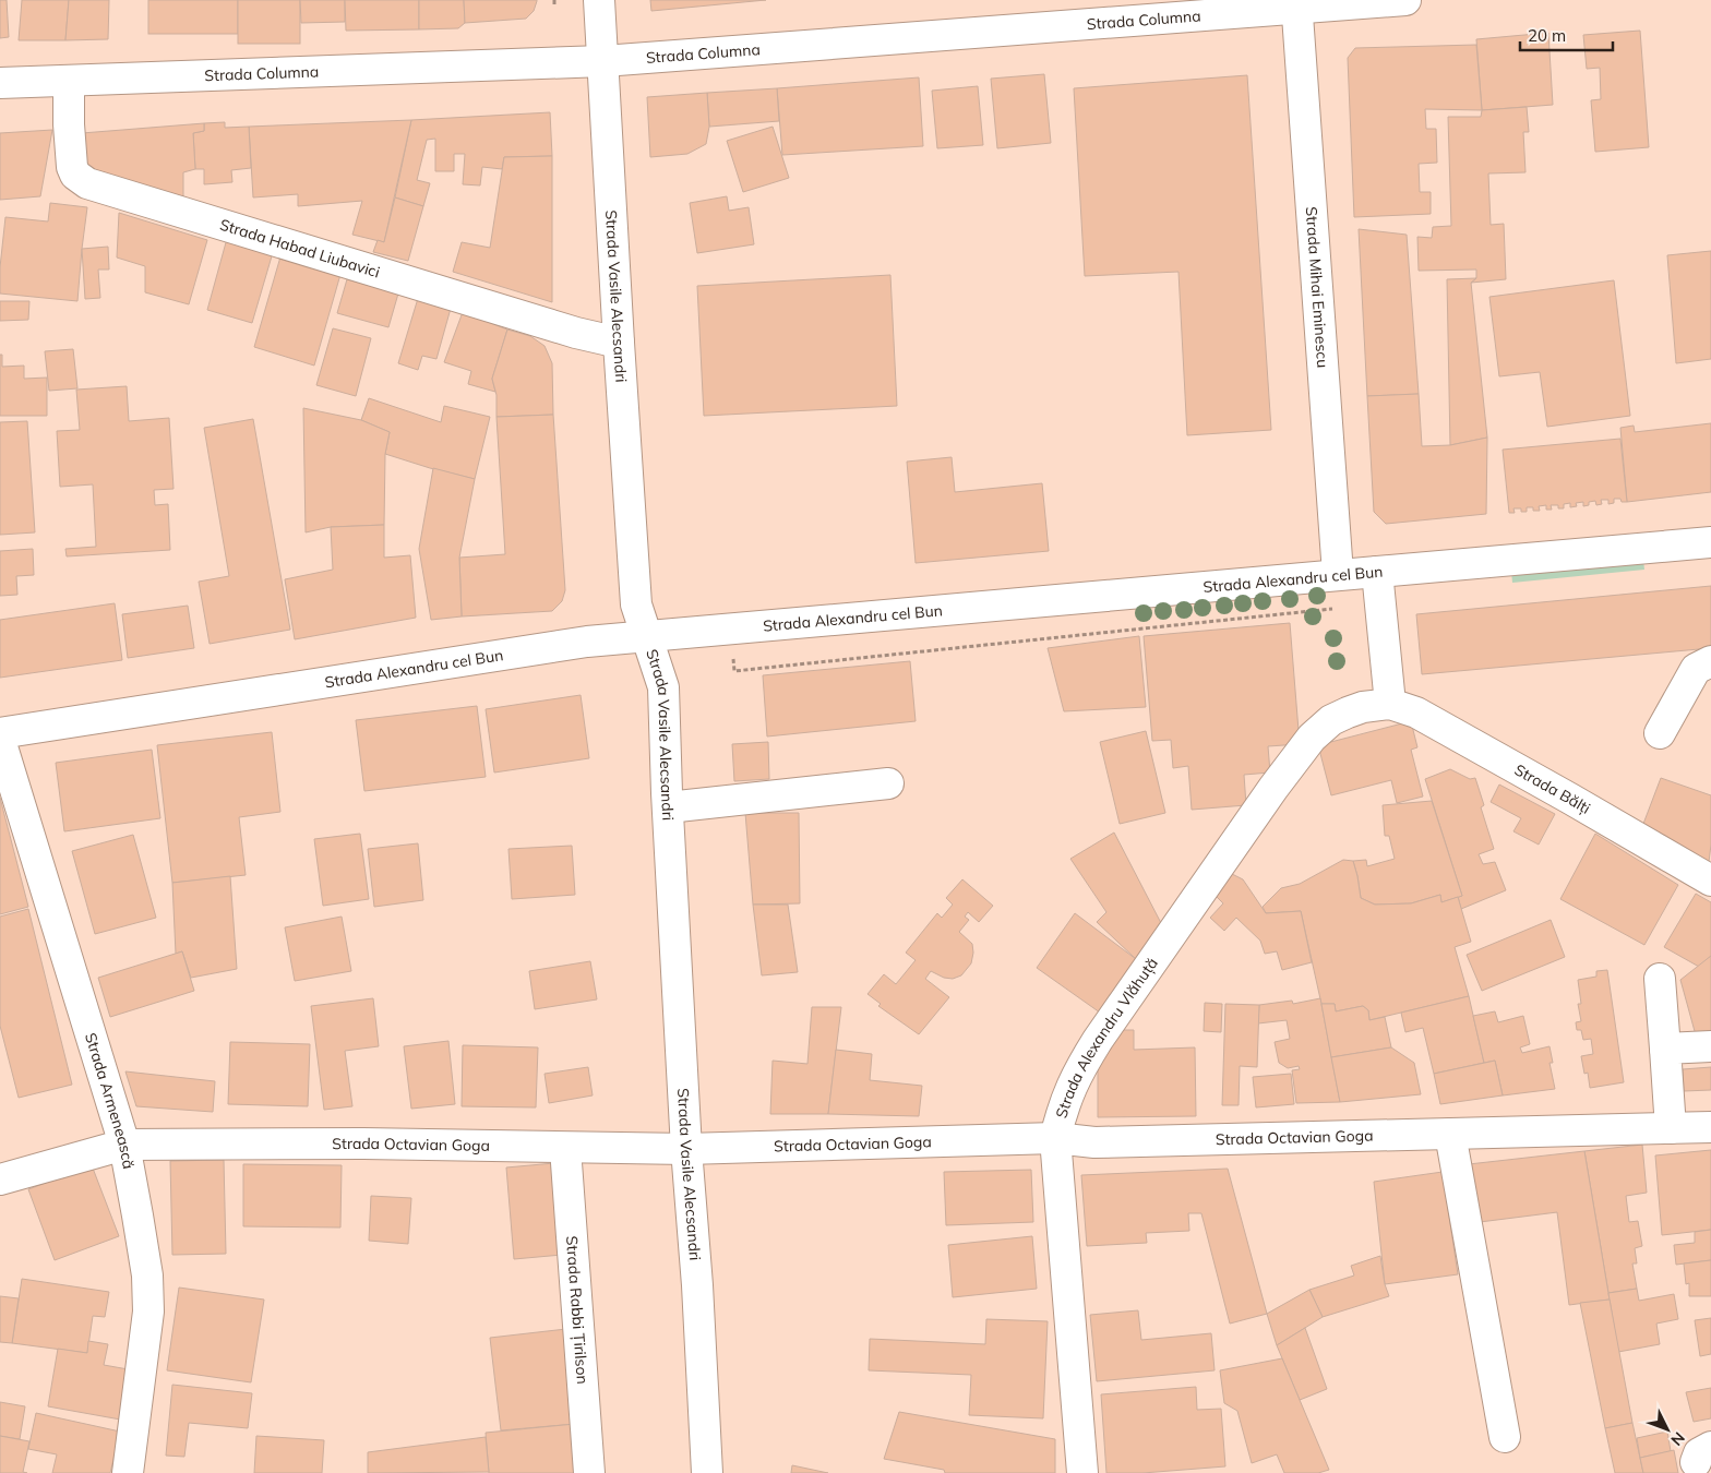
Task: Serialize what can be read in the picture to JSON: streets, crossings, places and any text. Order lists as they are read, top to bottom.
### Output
{
  "streets": {
    "street": [
      "Strada Columna",
      "Strada Habad Liubavici",
      "Strada Mihai Eminescu",
      "Strada Vasile Alecsandri",
      "Strada Alexandru cel Bun",
      "Strada Bălți",
      "Strada Alexandru Vlăhuță",
      "Strada Armenească",
      "Strada Octavian Goga",
      "Strada Rabbi Țirilson"
    ]
  },
  "crossings": [
    ["Strada Columna", "Strada Habad Liubavici"],
    ["Strada Columna", "Strada Mihai Eminescu"],
    ["Strada Columna", "Strada Vasile Alecsandri"],
    ["Strada Habad Liubavici", "Strada Vasile Alecsandri"],
    ["Strada Mihai Eminescu", "Strada Alexandru cel Bun"],
    ["Strada Vasile Alecsandri", "Strada Alexandru cel Bun"],
    ["Strada Vasile Alecsandri", "Strada Octavian Goga"],
    ["Strada Bălți", "Strada Alexandru Vlăhuță"],
    ["Strada Alexandru Vlăhuță", "Strada Octavian Goga"],
    ["Strada Armenească", "Strada Octavian Goga"],
    ["Strada Octavian Goga", "Strada Rabbi Țirilson"]
  ],
  "scale_bar": "20 m",
  "north": "bottom right"
}
